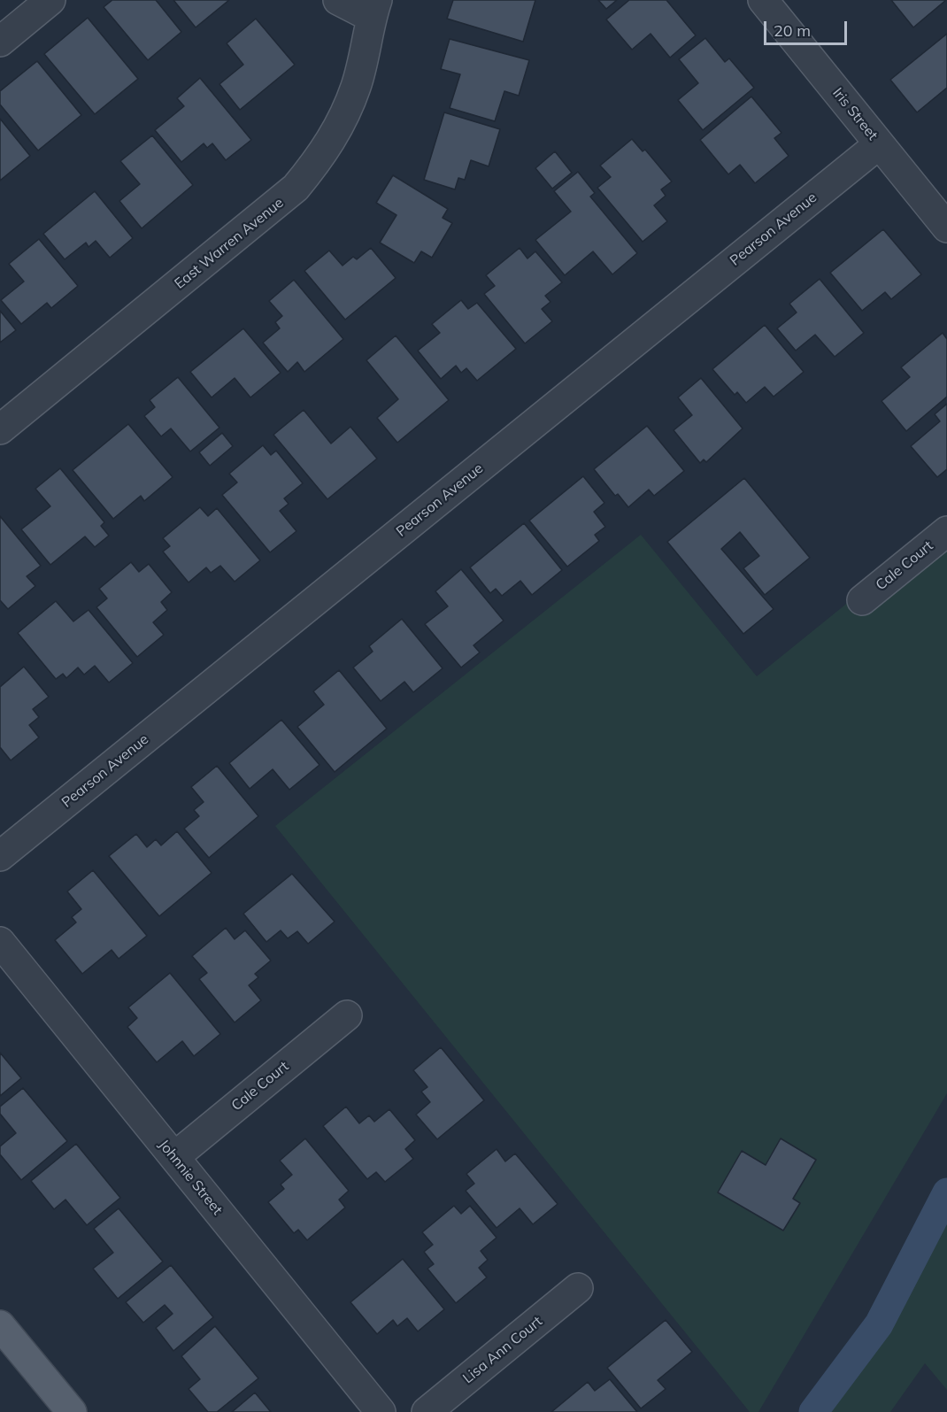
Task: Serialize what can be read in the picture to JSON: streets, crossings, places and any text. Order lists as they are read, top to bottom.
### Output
{
  "streets": {
    "street": [
      "Iris Street",
      "Pearson Avenue",
      "East Warren Avenue",
      "Cale Court",
      "Johnnie Street",
      "Lisa Ann Court"
    ]
  },
  "crossings": [
    ["Iris Street", "Pearson Avenue"],
    ["Cale Court", "Johnnie Street"]
  ],
  "scale_bar": "20 m"
}
